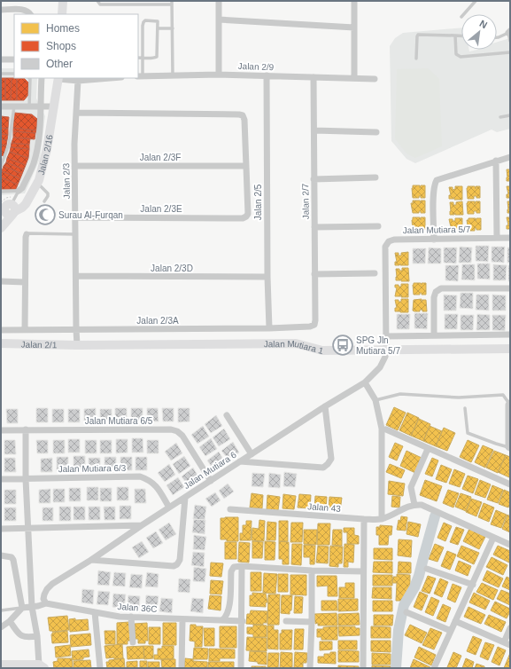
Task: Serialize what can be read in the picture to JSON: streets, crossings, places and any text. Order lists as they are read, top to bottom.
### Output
{
  "streets": {
    "street": [
      "Jalan 2/9",
      "Jalan 2/16",
      "Jalan 2/3F",
      "Jalan 2/3",
      "Jalan 2/7",
      "Jalan 2/5",
      "Jalan 2/3E",
      "Jalan Mutiara 5/7",
      "Jalan 2/3D",
      "Jalan 2/3A",
      "Jalan 2/1",
      "Jalan Mutiara 1",
      "Jalan Mutiara 6/5",
      "Jalan Mutiara 6/3",
      "Jalan Mutiara 6",
      "Jalan 43",
      "Jalan 36C"
    ]
  },
  "crossings": [
    ["Jalan 2/9", "Jalan 2/7"],
    ["Jalan 2/9", "Jalan 2/5"],
    ["Jalan 2/3F", "Jalan 2/3"],
    ["Jalan 2/3F", "Jalan 2/3E"],
    ["Jalan 2/3", "Jalan 2/3E"],
    ["Jalan 2/3", "Jalan 2/3D"],
    ["Jalan 2/3", "Jalan 2/3A"],
    ["Jalan 2/3", "Jalan 2/1"],
    ["Jalan 2/3", "Jalan Mutiara 1"],
    ["Jalan 2/7", "Jalan 2/3A"],
    ["Jalan 2/5", "Jalan 2/3D"],
    ["Jalan 2/5", "Jalan 2/3A"],
    ["Jalan Mutiara 5/7", "Jalan Mutiara 1"],
    ["Jalan Mutiara 5/7", "Jalan Mutiara 6"],
    ["Jalan 2/1", "Jalan Mutiara 1"],
    ["Jalan Mutiara 1", "Jalan Mutiara 6"],
    ["Jalan Mutiara 6/5", "Jalan Mutiara 6"],
    ["Jalan Mutiara 6/3", "Jalan Mutiara 6"],
    ["Jalan Mutiara 6", "Jalan 36C"]
  ],
  "places": {
    "mosque": ["Surau Al-Furqan"],
    "bus stop": ["SPG Jln Mutiara 5/7"]
  },
  "legend": ["Homes", "Shops", "Other"],
  "north": "top right"
}
